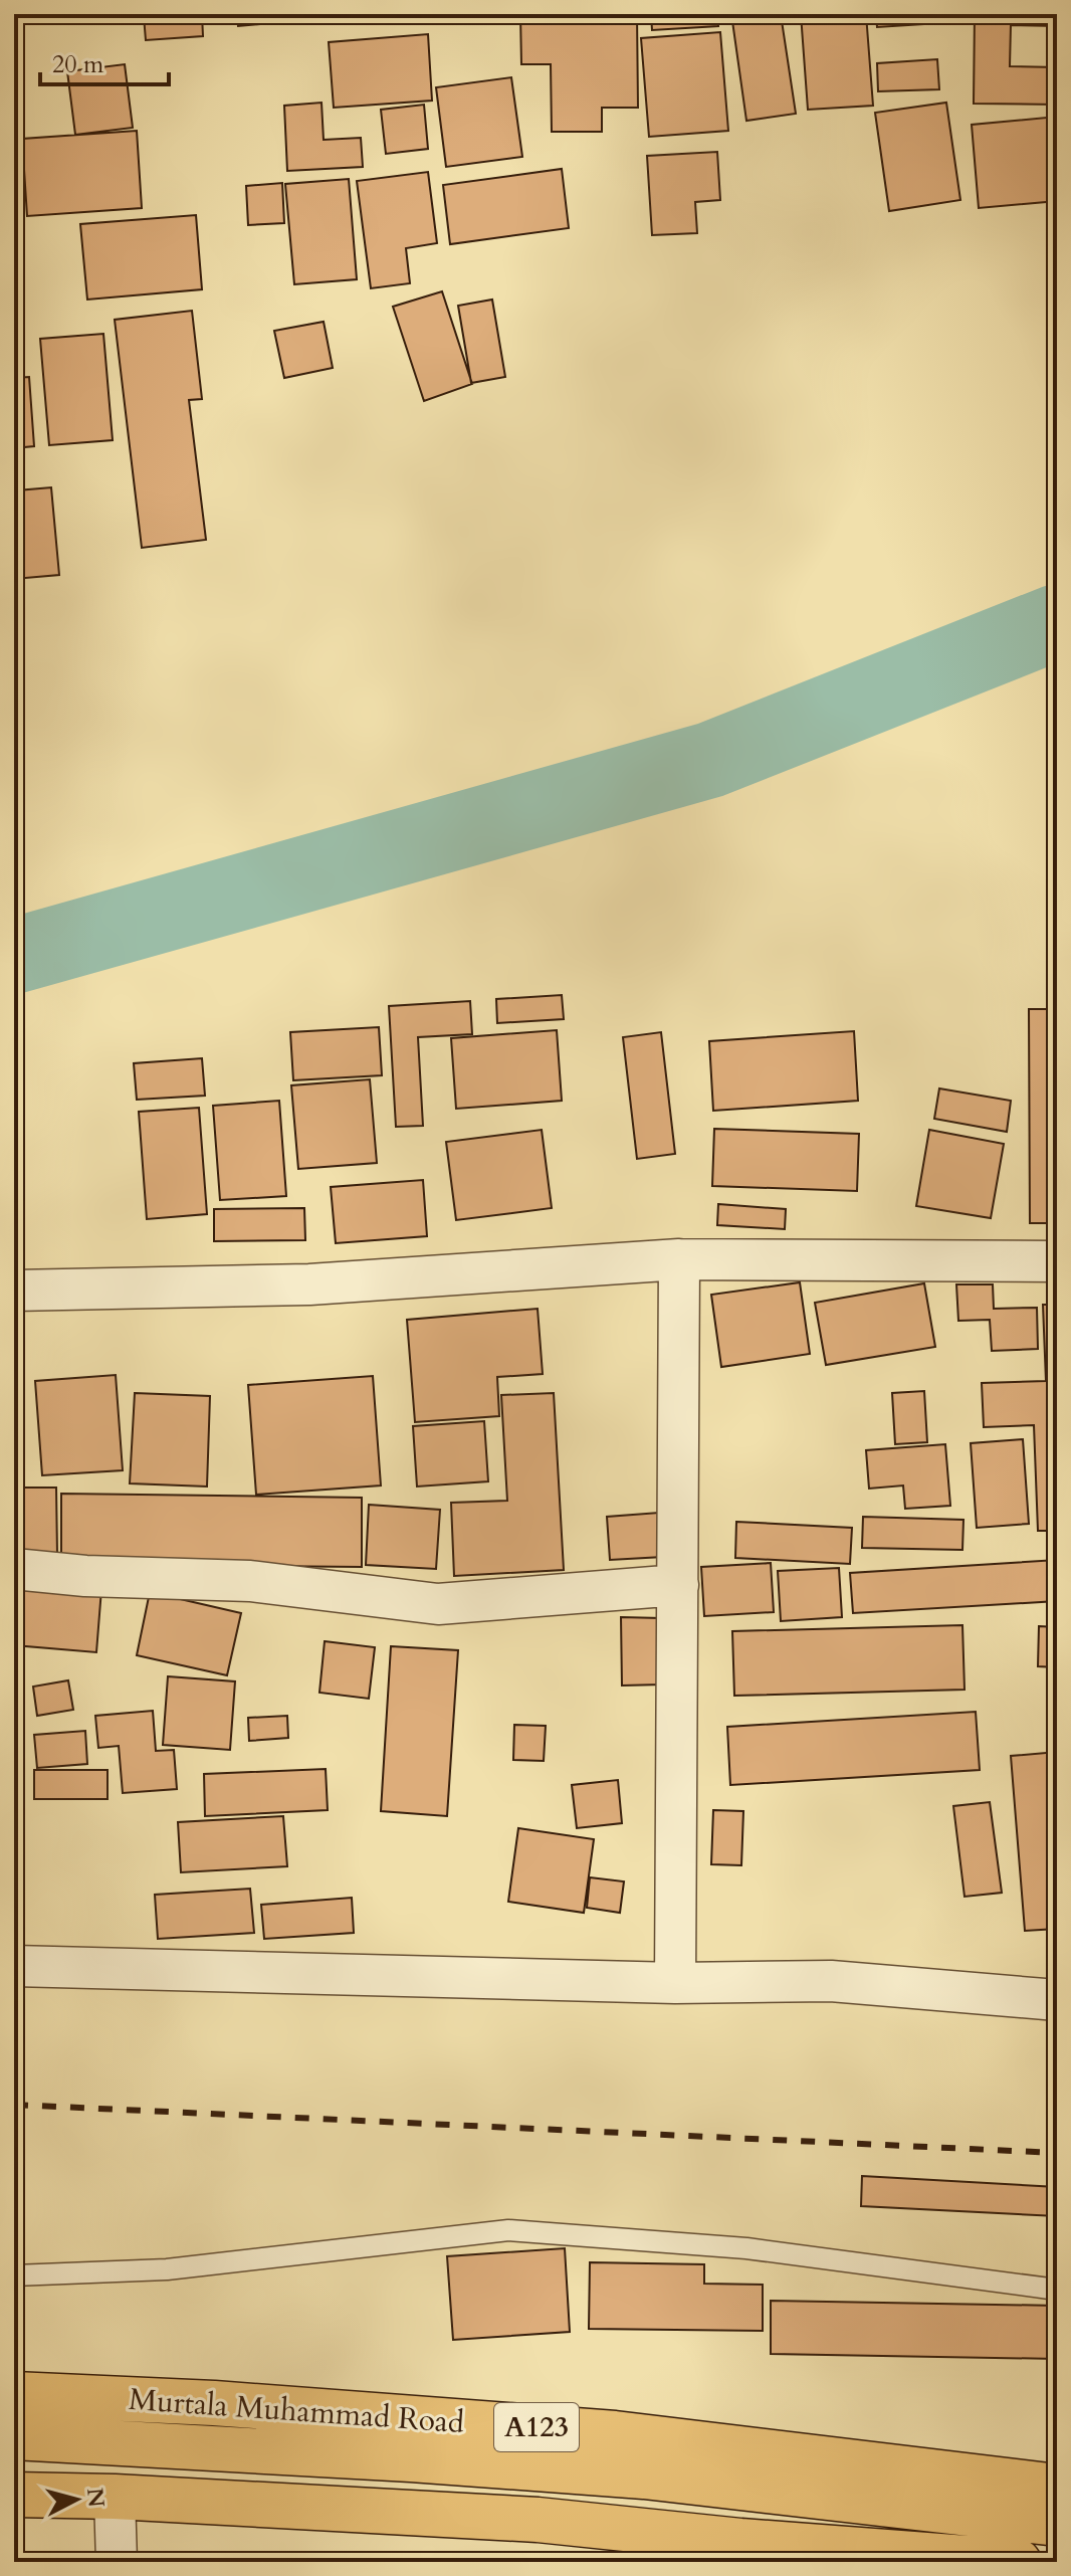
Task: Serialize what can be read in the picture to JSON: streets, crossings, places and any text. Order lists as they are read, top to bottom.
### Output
{
  "streets": {
    "highway": ["Murtala Muhammad Road", "A123"]
  },
  "scale_bar": "20 m",
  "north": "right"
}
